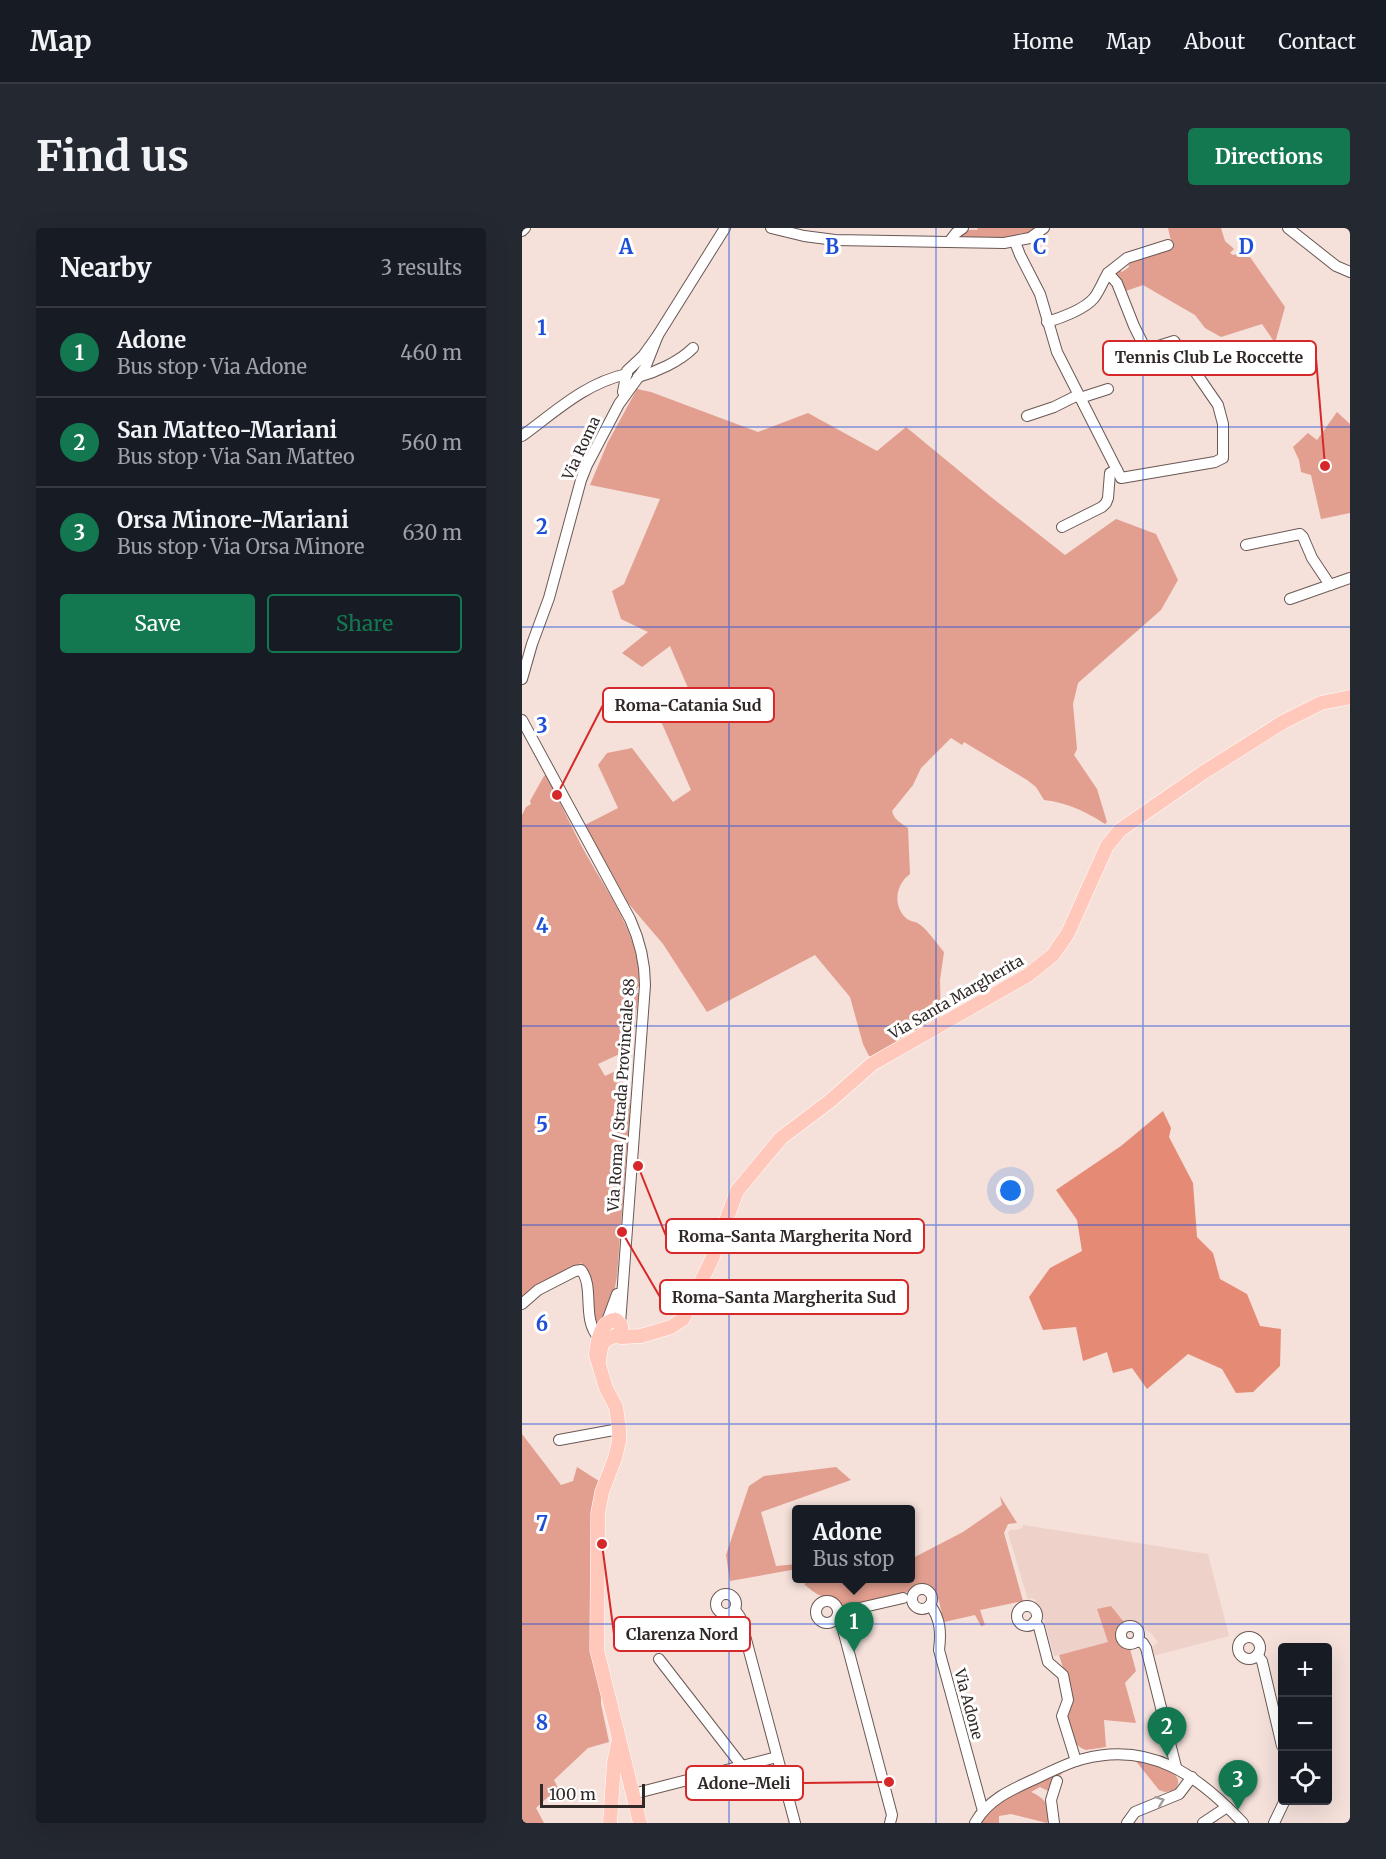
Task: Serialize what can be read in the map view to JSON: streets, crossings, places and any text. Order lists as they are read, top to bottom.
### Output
{
  "streets": {
    "main road": ["Via Santa Margherita"],
    "street": ["Via Roma", "Via Roma / Strada Provinciale 88", "Via Adone"]
  },
  "crossings": [
    ["Via Santa Margherita", "Via Roma / Strada Provinciale 88"]
  ],
  "places": [
    "Tennis Club Le Roccette",
    "Roma-Catania Sud",
    "Roma-Santa Margherita Nord",
    "Roma-Santa Margherita Sud",
    "Clarenza Nord",
    "Adone-Meli"
  ],
  "scale_bar": "100 m",
  "page": {
    "header": "Map",
    "nav": [
      "Home",
      "Map",
      "About",
      "Contact"
    ],
    "buttons": [
      "Directions",
      ["Save", "Share"]
    ],
    "title": "Find us",
    "heading": ["Nearby", "3 results"],
    "list": [
      {
        "mark": "1",
        "name": "Adone",
        "note": "Bus stop · Via Adone",
        "value": "460 m"
      },
      {
        "mark": "2",
        "name": "San Matteo-Mariani",
        "note": "Bus stop · Via San Matteo",
        "value": "560 m"
      },
      {
        "mark": "3",
        "name": "Orsa Minore-Mariani",
        "note": "Bus stop · Via Orsa Minore",
        "value": "630 m"
      }
    ],
    "popup": ["Adone", "Bus stop"],
    "pins": ["1", "2", "3"],
    "map_buttons": ["+", "−"],
    "scale": "100 m"
  },
  "grid": {
    "columns": [
      "A",
      "B",
      "C",
      "D"
    ],
    "rows": [
      "1",
      "2",
      "3",
      "4",
      "5",
      "6",
      "7",
      "8"
    ]
  }
}
